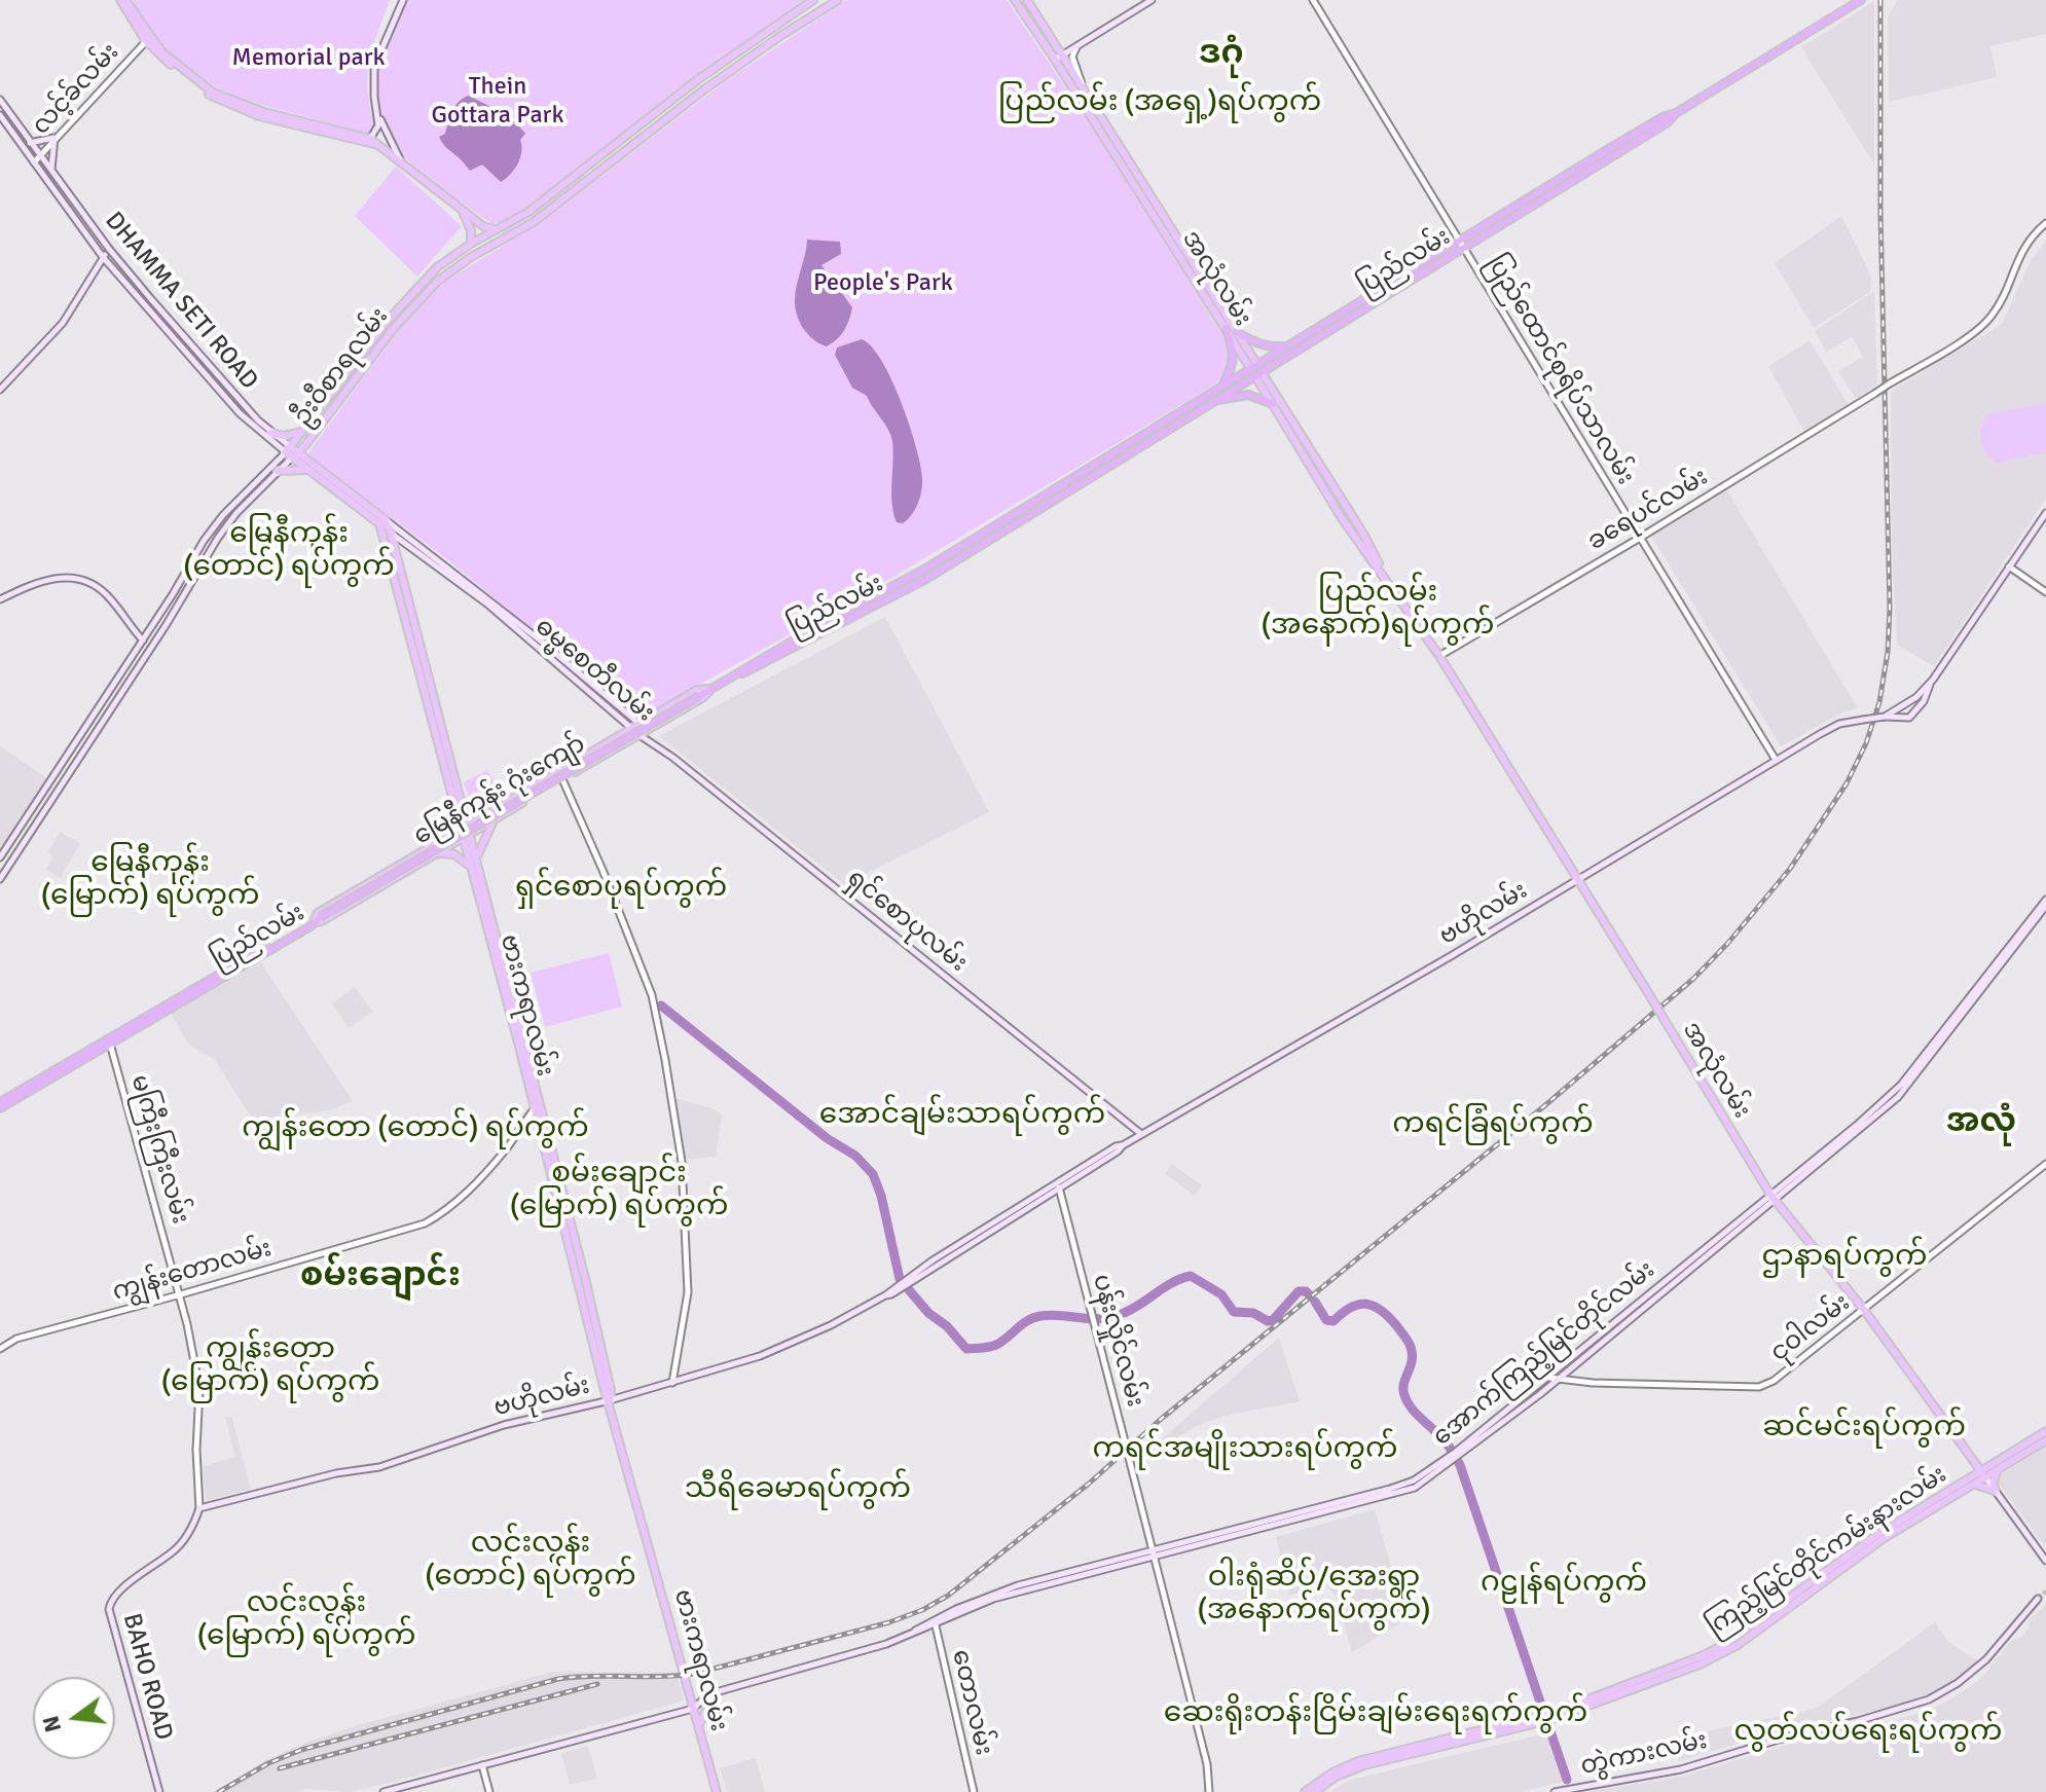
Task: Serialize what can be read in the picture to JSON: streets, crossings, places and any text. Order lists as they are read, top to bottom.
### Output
{
  "streets": {
    "highway": ["ပြည်လမ်း", "မြေနီကုန်း ဂုံးကျော်"],
    "main road": [
      "အလုံလမ်း",
      "DHAMMA SETI ROAD",
      "ဦးဝီစာရလမ်း",
      "ဓမ္မစေတီလမ်း",
      "ဗဟိုလမ်း",
      "ရှင်စောပုလမ်း",
      "ဗားကရာလမ်း",
      "အောက်ကြည့်မြင်တိုင်လမ်း",
      "ကြည့်မြင်တိုင်ကမ်းနားလမ်း",
      "BAHO ROAD",
      "တွဲကားလမ်း"
    ],
    "street": [
      "လင့်ခ်လမ်း",
      "ပြည်ထောင်စုရိပ်သာလမ်း",
      "ခရေပင်လမ်း",
      "မကြီးကြီးလမ်း",
      "ကျွန်းတောလမ်း",
      "ငုဝါလမ်း",
      "ပန်းလှိုင်လမ်း",
      "တောလမ်း"
    ]
  },
  "crossings": [
    ["လင့်ခ်လမ်း", "DHAMMA SETI ROAD"],
    ["ပြည်လမ်း", "အလုံလမ်း"],
    ["ပြည်လမ်း", "ပြည်ထောင်စုရိပ်သာလမ်း"],
    ["ပြည်လမ်း", "ဓမ္မစေတီလမ်း"],
    ["ပြည်လမ်း", "မြေနီကုန်း ဂုံးကျော်"],
    ["ပြည်လမ်း", "ရှင်စောပုလမ်း"],
    ["ပြည်လမ်း", "ဗားကရာလမ်း"],
    ["ပြည်လမ်း", "မကြီးကြီးလမ်း"],
    ["အလုံလမ်း", "ခရေပင်လမ်း"],
    ["အလုံလမ်း", "ဗဟိုလမ်း"],
    ["အလုံလမ်း", "ငုဝါလမ်း"],
    ["အလုံလမ်း", "အောက်ကြည့်မြင်တိုင်လမ်း"],
    ["အလုံလမ်း", "ကြည့်မြင်တိုင်ကမ်းနားလမ်း"],
    ["DHAMMA SETI ROAD", "ဦးဝီစာရလမ်း"],
    ["DHAMMA SETI ROAD", "ဓမ္မစေတီလမ်း"],
    ["ဦးဝီစာရလမ်း", "ဓမ္မစေတီလမ်း"],
    ["ပြည်ထောင်စုရိပ်သာလမ်း", "ခရေပင်လမ်း"],
    ["ပြည်ထောင်စုရိပ်သာလမ်း", "ဗဟိုလမ်း"],
    ["ဓမ္မစေတီလမ်း", "ရှင်စောပုလမ်း"],
    ["ဓမ္မစေတီလမ်း", "ဗားကရာလမ်း"],
    ["ဗဟိုလမ်း", "ရှင်စောပုလမ်း"],
    ["ဗဟိုလမ်း", "ဗားကရာလမ်း"],
    ["ဗဟိုလမ်း", "မကြီးကြီးလမ်း"],
    ["ဗဟိုလမ်း", "ပန်းလှိုင်လမ်း"],
    ["ဗဟိုလမ်း", "BAHO ROAD"],
    ["ဗားကရာလမ်း", "ကျွန်းတောလမ်း"],
    ["ဗားကရာလမ်း", "အောက်ကြည့်မြင်တိုင်လမ်း"],
    ["မကြီးကြီးလမ်း", "ကျွန်းတောလမ်း"],
    ["မကြီးကြီးလမ်း", "BAHO ROAD"],
    ["ငုဝါလမ်း", "အောက်ကြည့်မြင်တိုင်လမ်း"],
    ["ပန်းလှိုင်လမ်း", "အောက်ကြည့်မြင်တိုင်လမ်း"],
    ["အောက်ကြည့်မြင်တိုင်လမ်း", "တောလမ်း"]
  ],
  "districts": [
    "ဒဂုံ",
    "ပြည်လမ်း (အရှေ့)ရပ်ကွက်",
    "မြေနီကုန်း (တောင်) ရပ်ကွက်",
    "ပြည်လမ်း (အနောက်)ရပ်ကွက်",
    "မြေနီကုန်း (မြောက်) ရပ်ကွက်",
    "ရှင်စောပုရပ်ကွက်",
    "အောင်ချမ်းသာရပ်ကွက်",
    "အလုံ",
    "ကရင်ခြံရပ်ကွက်",
    "ကျွန်းတော (တောင်) ရပ်ကွက်",
    "စမ်းချောင်း (မြောက်) ရပ်ကွက်",
    "ဌာနာရပ်ကွက်",
    "စမ်းချောင်း",
    "ကျွန်းတော (မြောက်) ရပ်ကွက်",
    "ဆင်မင်းရပ်ကွက်",
    "ကရင်အမျိုးသားရပ်ကွက်",
    "သီရိခေမာရပ်ကွက်",
    "လင်းလွန်း (တောင်) ရပ်ကွက်",
    "ဝါးရုံဆိပ်/အေးရွာ (အနောက်ရပ်ကွက်)",
    "ဂဠုန်ရပ်ကွက်",
    "လင်းလွန်း (မြောက်) ရပ်ကွက်",
    "ဆေးရိုးတန်းငြိမ်းချမ်းရေးရက်ကွက်",
    "လွတ်လပ်ရေးရပ်ကွက်"
  ],
  "parks": ["Memorial park", "Thein Gottara Park", "People's Park"],
  "north": "left"
}
